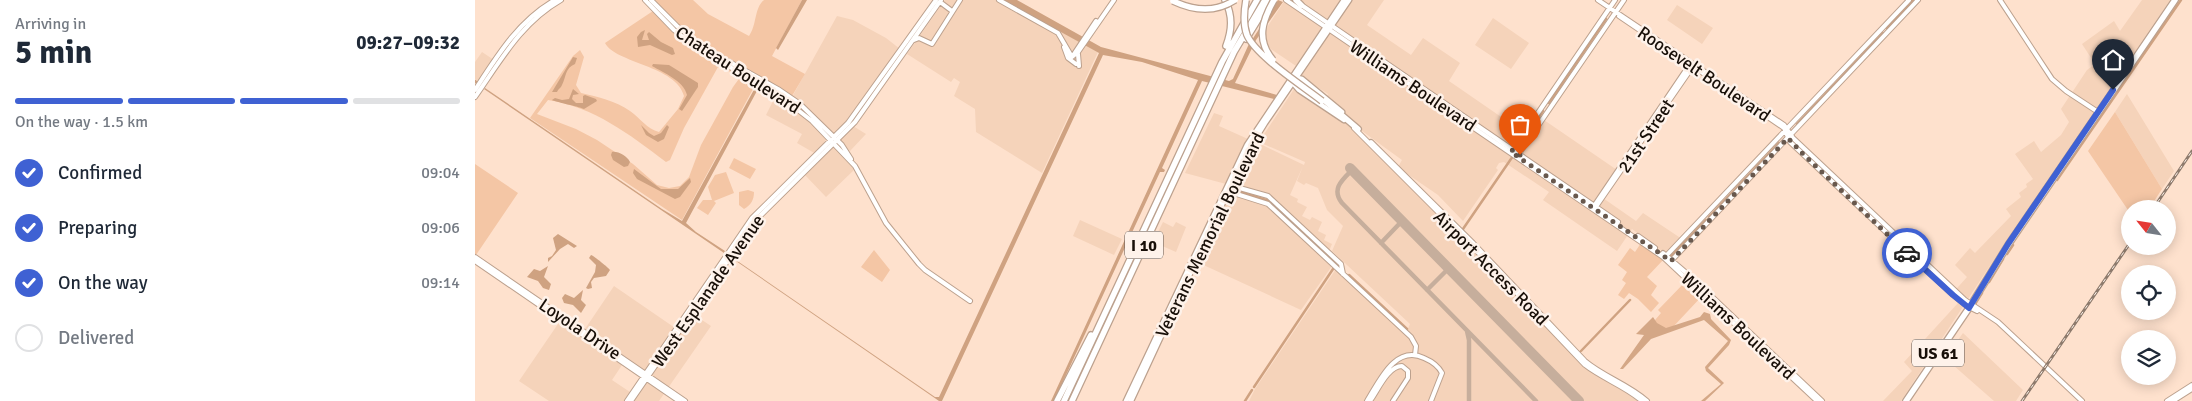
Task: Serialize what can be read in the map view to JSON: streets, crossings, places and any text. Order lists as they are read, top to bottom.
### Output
{
  "streets": {
    "highway": ["I 10", "US 61"],
    "main road": [
      "Chateau Boulevard",
      "Roosevelt Boulevard",
      "Williams Boulevard",
      "21st Street",
      "Veterans Memorial Boulevard",
      "Airport Access Road",
      "West Esplanade Avenue",
      "Loyola Drive"
    ]
  },
  "crossings": [
    ["Chateau Boulevard", "West Esplanade Avenue"],
    ["Roosevelt Boulevard", "21st Street"],
    ["Roosevelt Boulevard", "US 61"],
    ["Williams Boulevard", "21st Street"],
    ["Williams Boulevard", "Veterans Memorial Boulevard"],
    ["West Esplanade Avenue", "Loyola Drive"]
  ],
  "north": "top left",
  "page": {
    "heading": ["5 min", "Arriving in", "09:27–09:32"],
    "bar": "On the way · 1.5 km",
    "list": [
      ["Confirmed", "09:04"],
      ["Preparing", "09:06"],
      ["On the way", "09:14"],
      "Delivered"
    ]
  }
}
